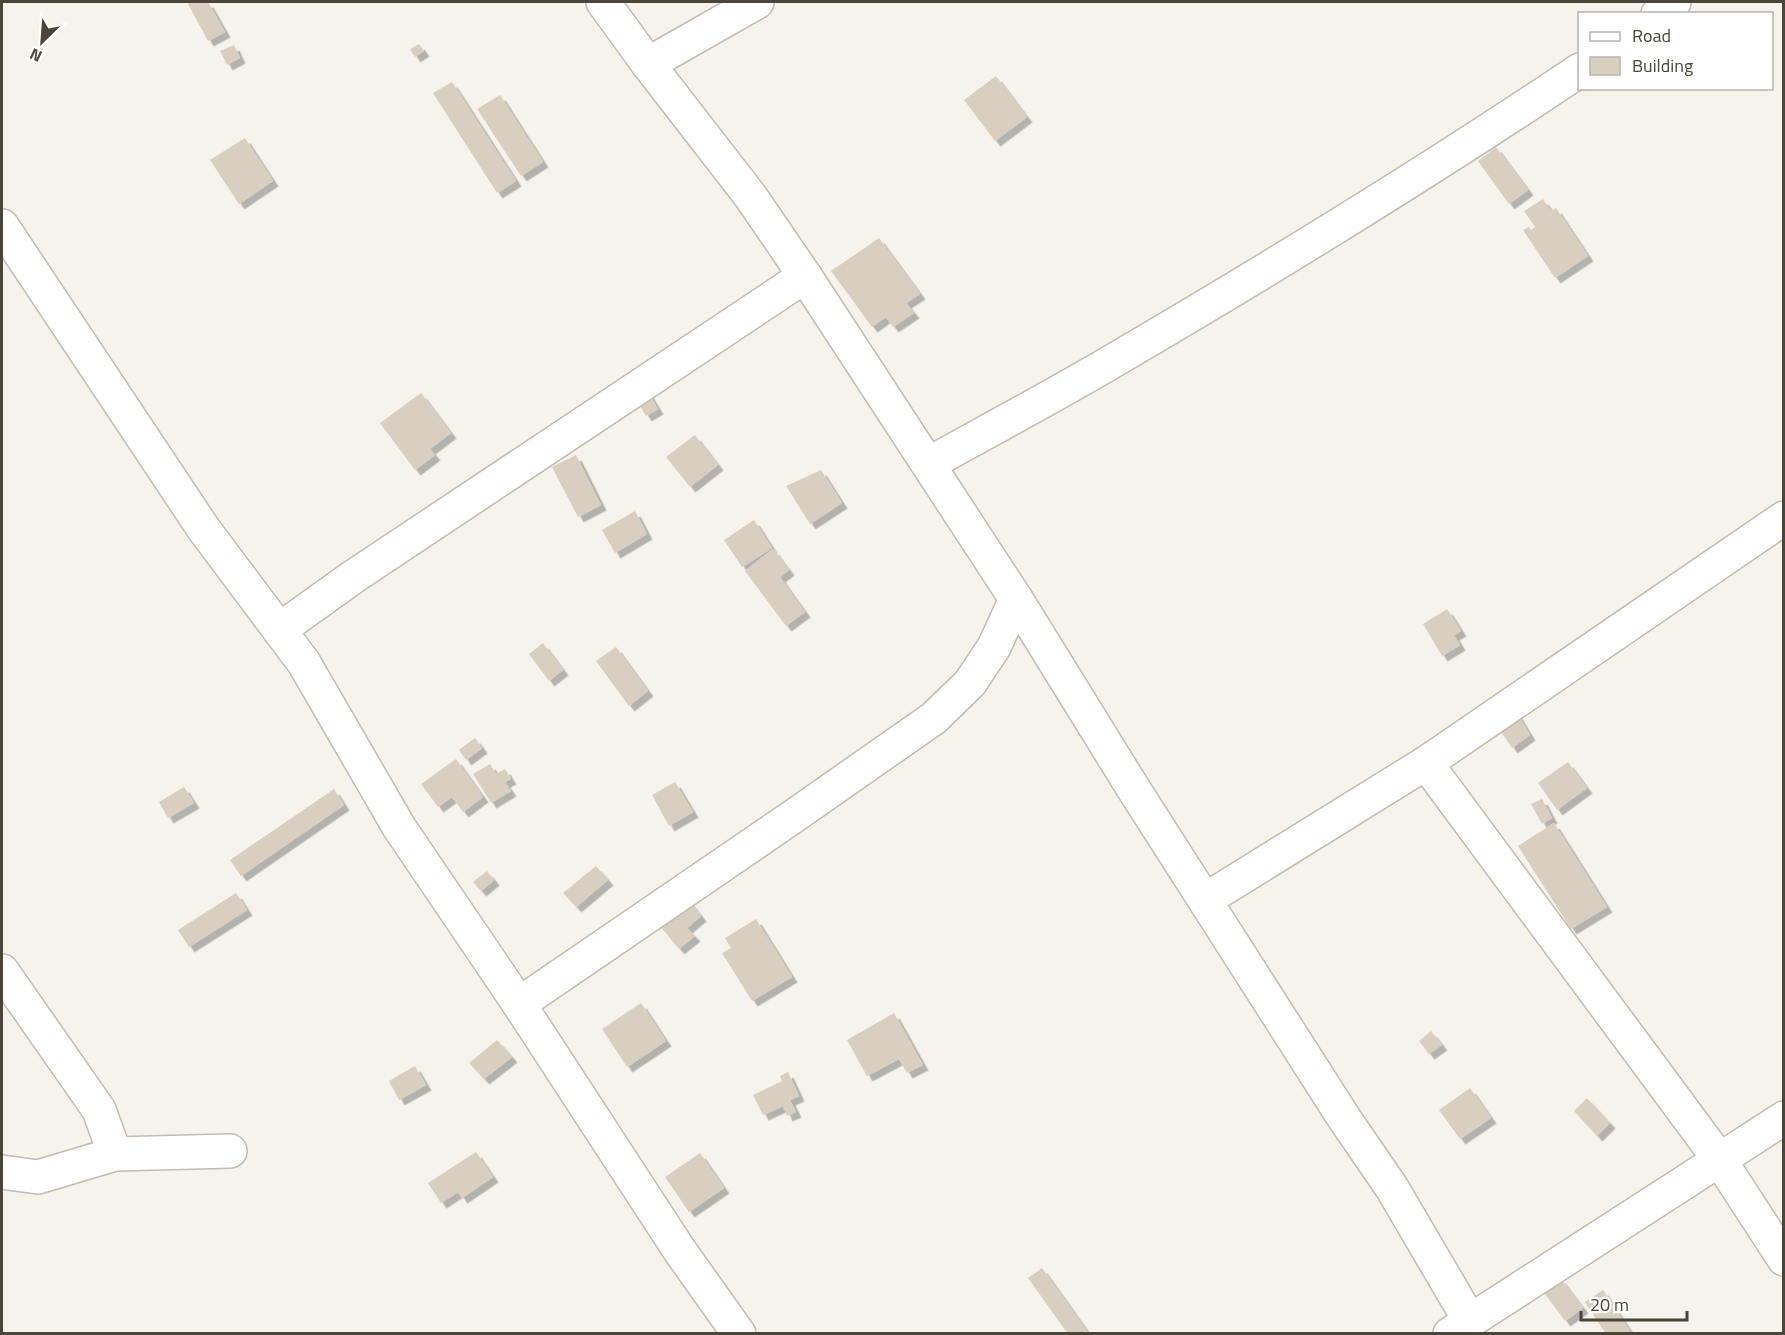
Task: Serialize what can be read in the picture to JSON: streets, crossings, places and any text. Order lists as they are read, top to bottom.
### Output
{
  "legend": ["Road", "Building"],
  "scale_bar": "20 m",
  "north": "bottom left"
}
